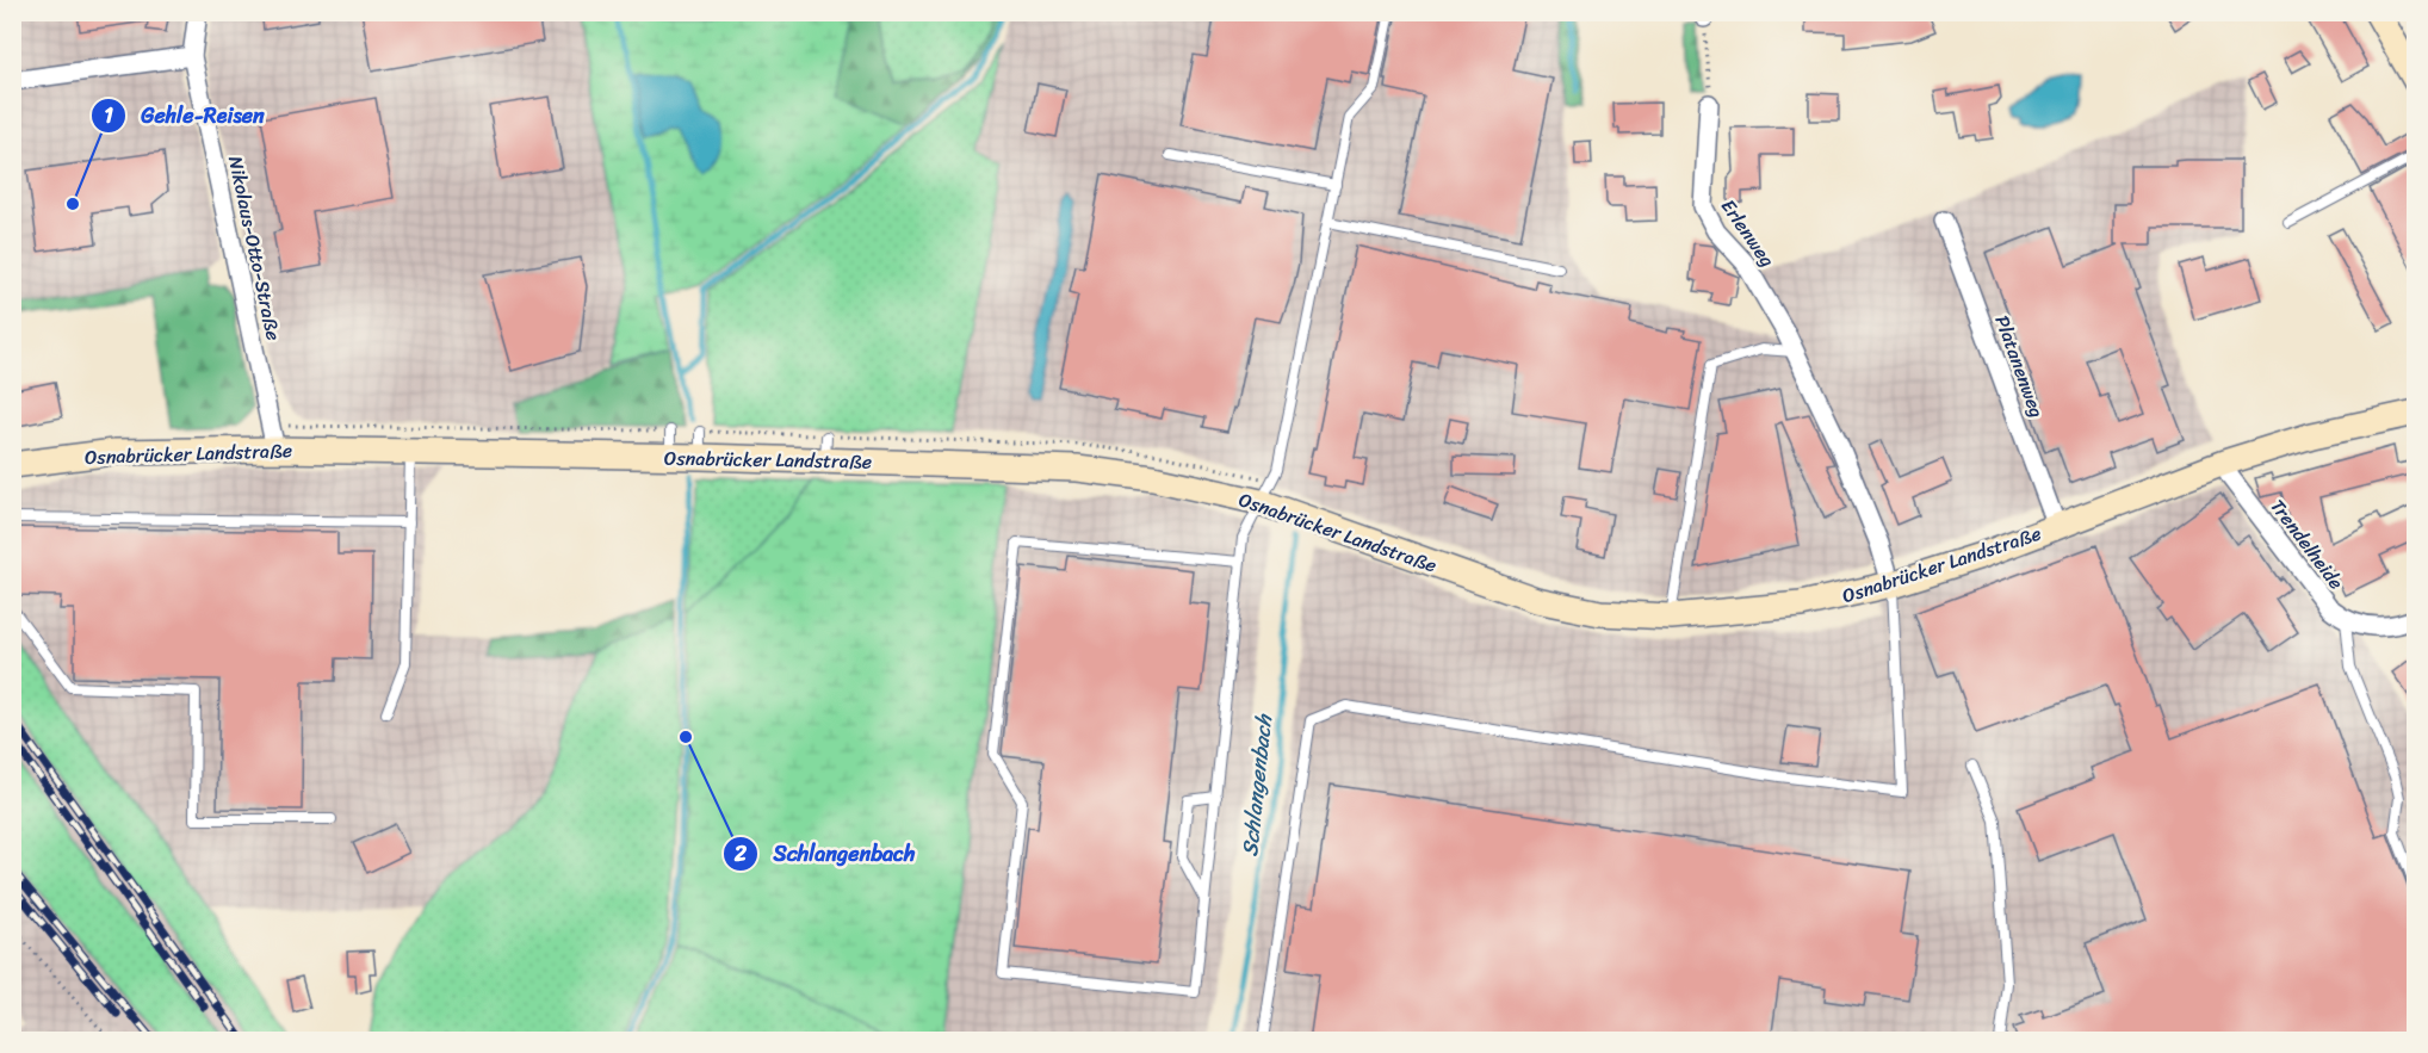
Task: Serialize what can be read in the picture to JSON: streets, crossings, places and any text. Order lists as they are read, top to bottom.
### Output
{
  "streets": {
    "street": [
      "Erlenweg",
      "Nikolaus-Otto-Straße",
      "Platanenweg",
      "Osnabrücker Landstraße",
      "Trendelheide"
    ]
  },
  "crossings": [
    ["Nikolaus-Otto-Straße", "Osnabrücker Landstraße"],
    ["Platanenweg", "Osnabrücker Landstraße"],
    ["Osnabrücker Landstraße", "Trendelheide"]
  ],
  "water": ["Schlangenbach"],
  "places": ["Gehle-Reisen", "Schlangenbach"]
}
